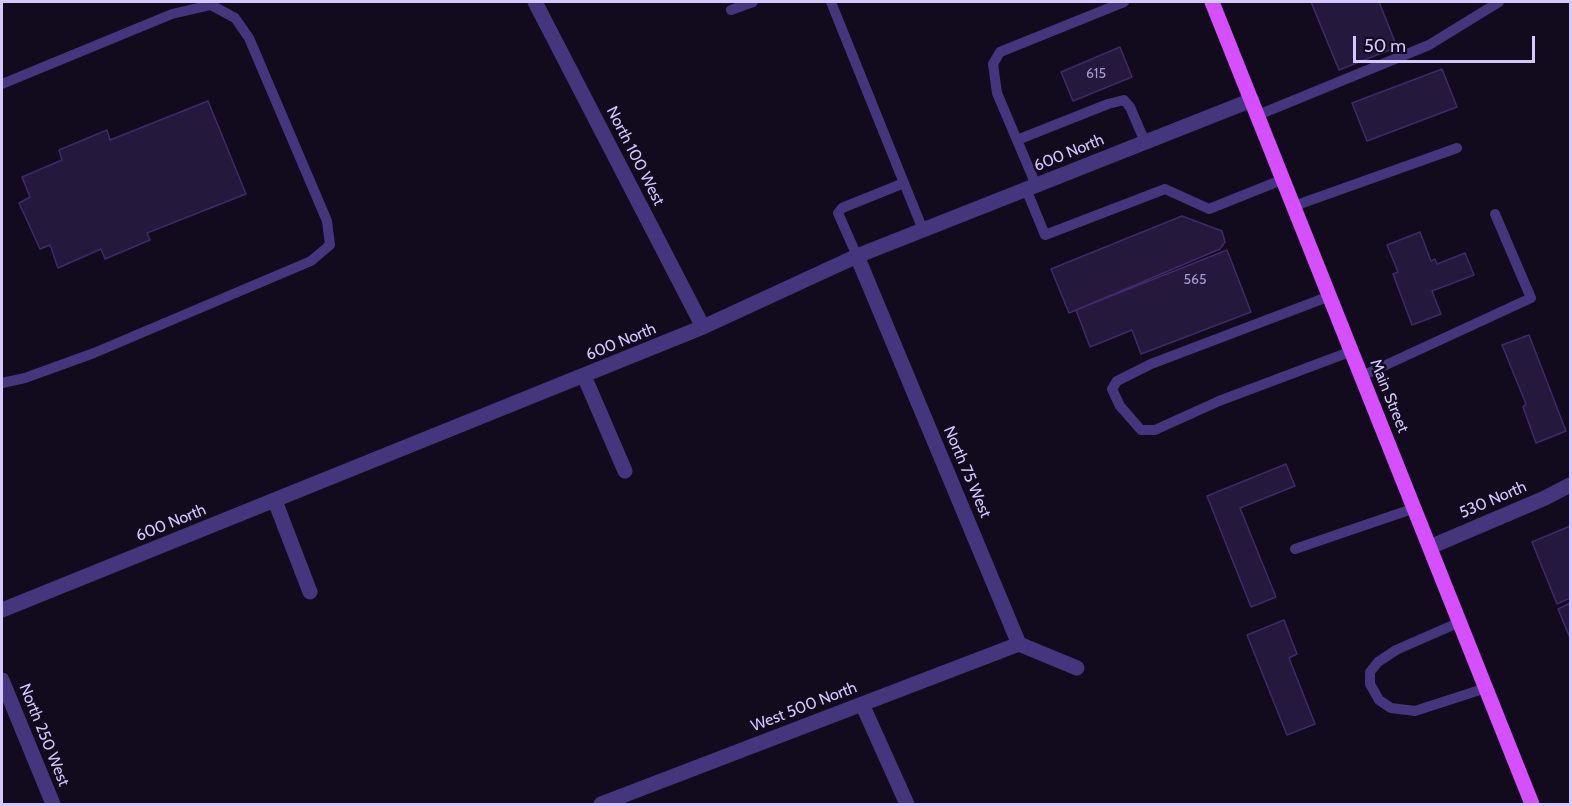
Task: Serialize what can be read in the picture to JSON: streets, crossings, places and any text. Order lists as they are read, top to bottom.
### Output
{
  "streets": {
    "main road": ["Main Street"],
    "street": [
      "600 North",
      "North 100 West",
      "North 75 West",
      "530 North",
      "West 500 North",
      "North 250 West"
    ]
  },
  "crossings": [
    ["600 North", "North 100 West"],
    ["600 North", "Main Street"],
    ["600 North", "North 75 West"],
    ["Main Street", "530 North"],
    ["North 75 West", "West 500 North"]
  ],
  "house_numbers": ["615", "565"],
  "scale_bar": "50 m"
}
